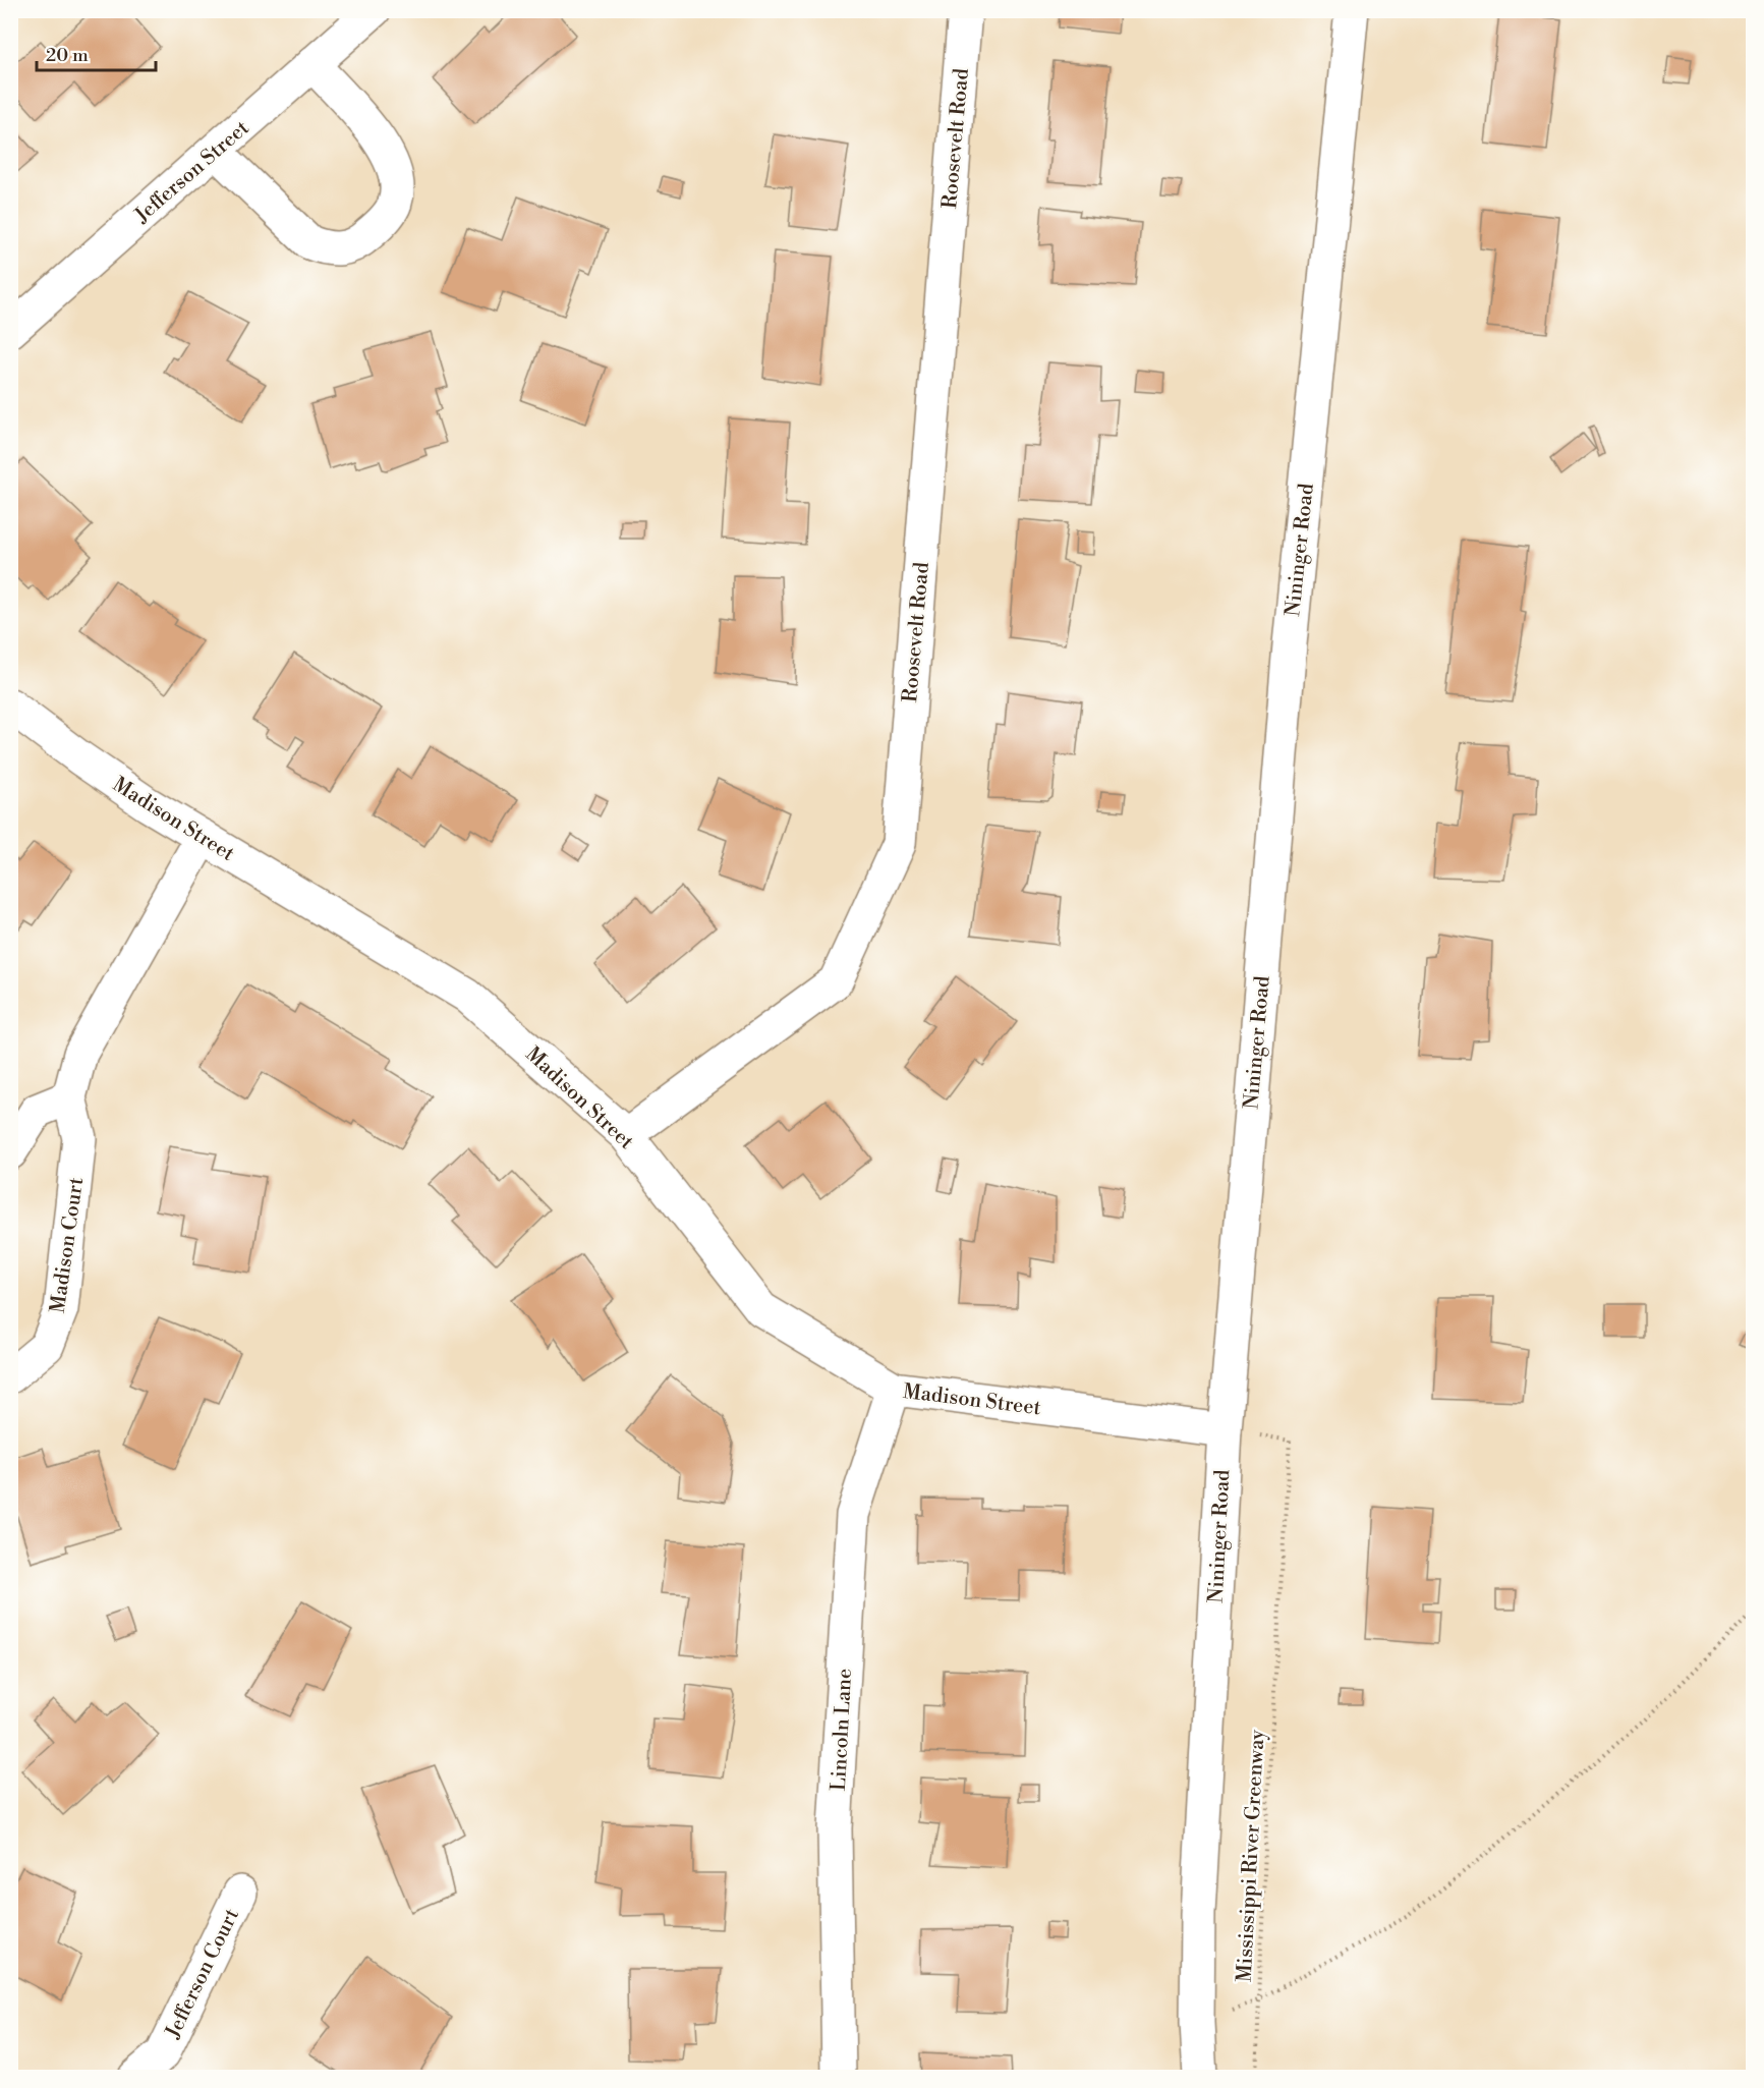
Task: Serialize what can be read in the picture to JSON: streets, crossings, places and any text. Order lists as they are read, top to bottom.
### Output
{
  "streets": {
    "street": [
      "Roosevelt Road",
      "Jefferson Street",
      "Nininger Road",
      "Madison Street",
      "Madison Court",
      "Lincoln Lane",
      "Jefferson Court"
    ],
    "path": ["Mississippi River Greenway"]
  },
  "crossings": [
    ["Roosevelt Road", "Madison Street"],
    ["Nininger Road", "Madison Street"],
    ["Nininger Road", "Mississippi River Greenway"],
    ["Madison Street", "Madison Court"],
    ["Madison Street", "Lincoln Lane"],
    ["Madison Street", "Mississippi River Greenway"]
  ],
  "scale_bar": "20 m"
}
